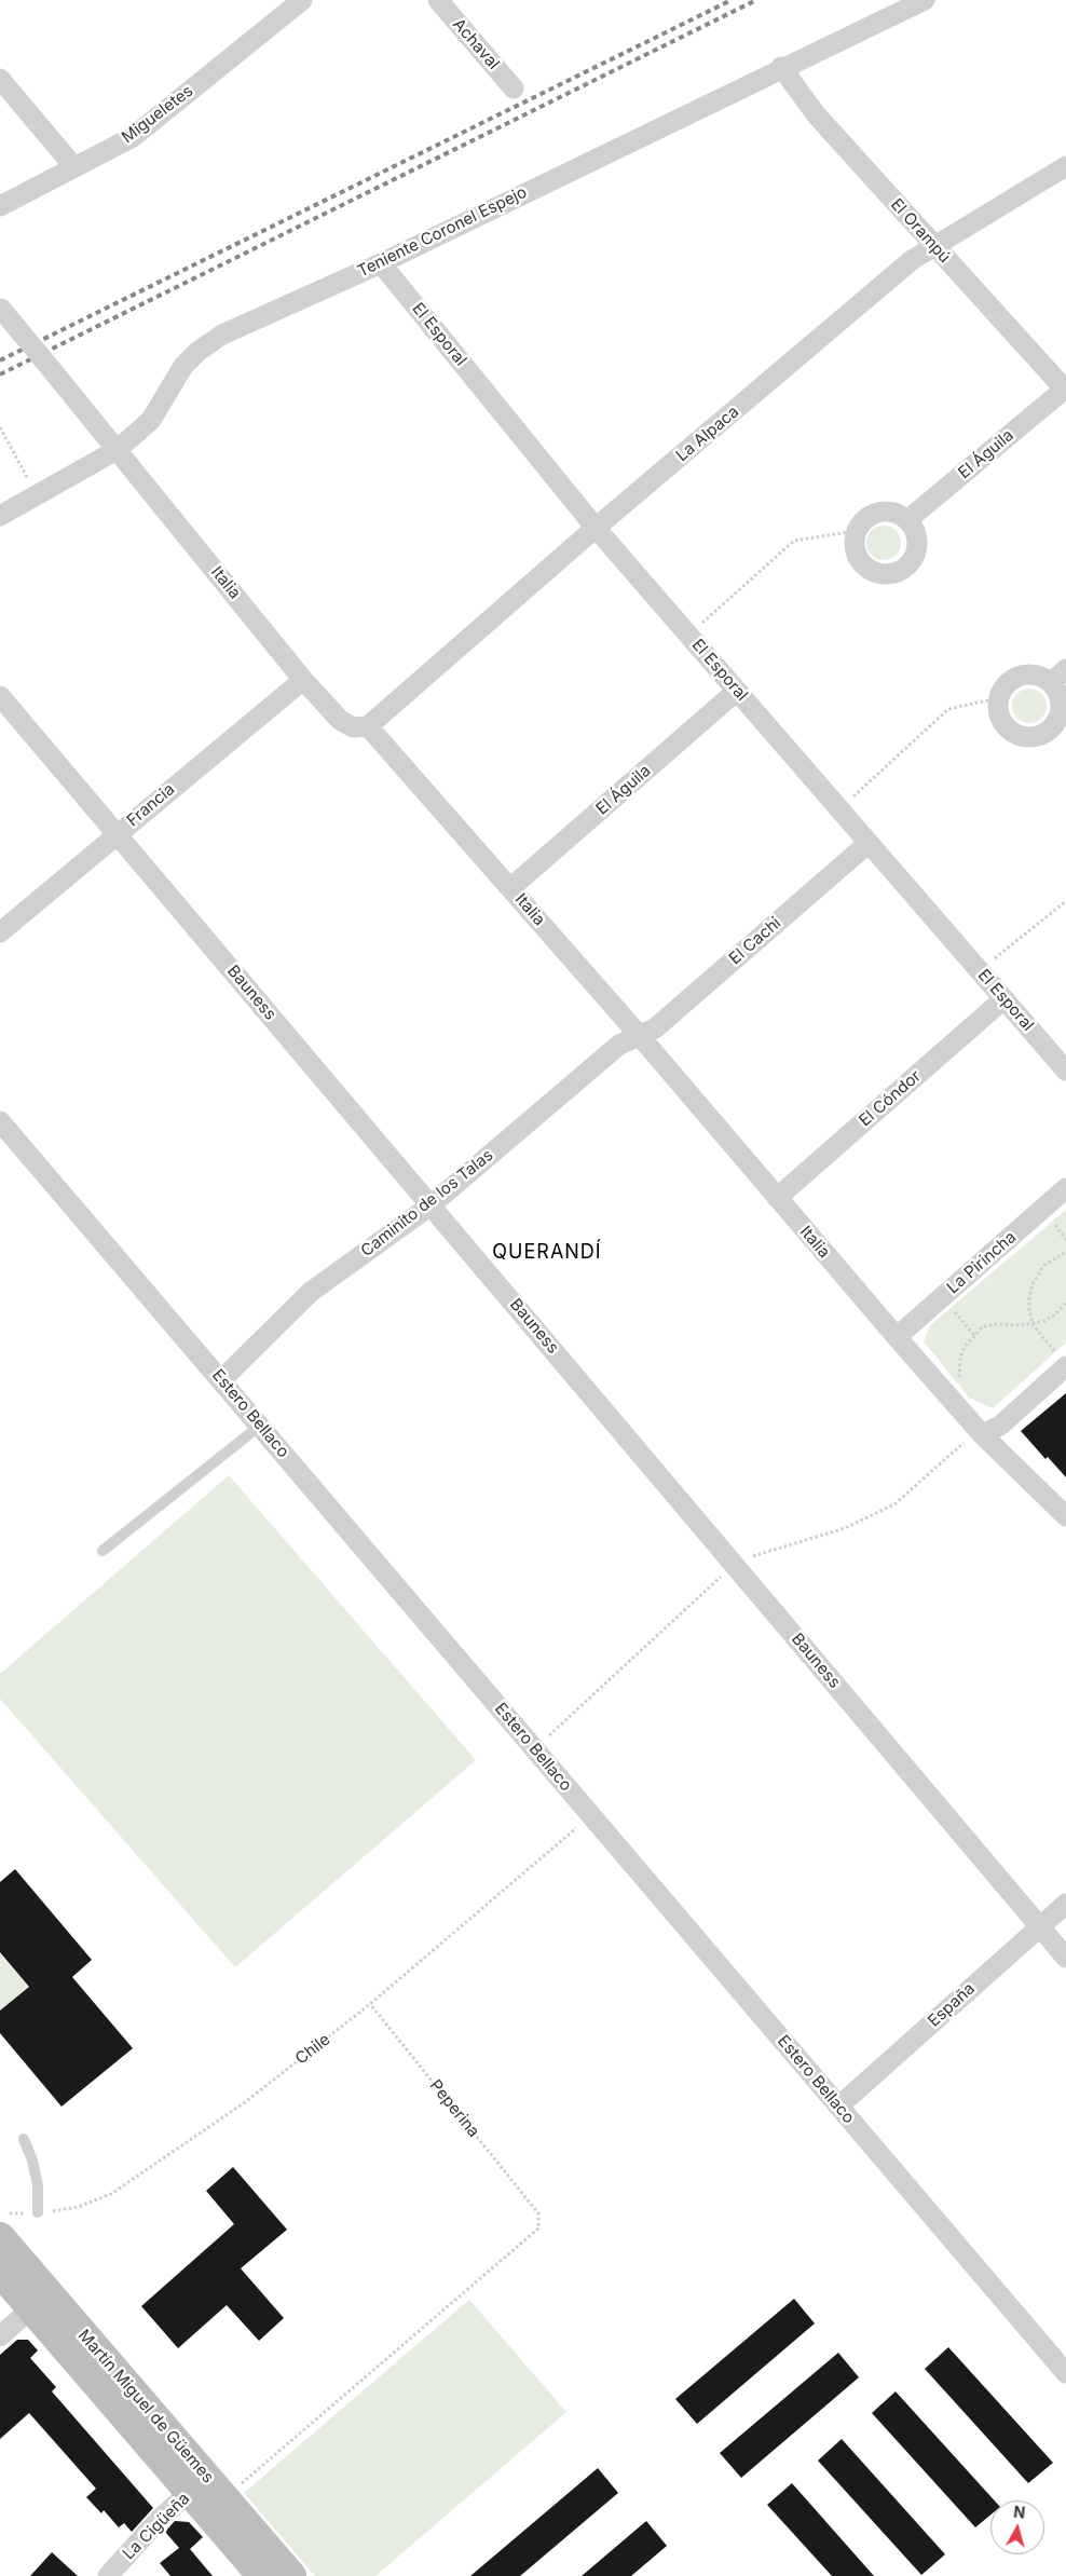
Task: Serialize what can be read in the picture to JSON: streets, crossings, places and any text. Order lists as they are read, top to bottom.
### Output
{
  "streets": {
    "main road": ["Martín Miguel de Güemes"],
    "street": [
      "Achaval",
      "Migueletes",
      "El Orampú",
      "Teniente Coronel Espejo",
      "El Esporal",
      "La Alpaca",
      "El Águila",
      "Italia",
      "Francia",
      "El Cachi",
      "Bauness",
      "El Cóndor",
      "Caminito de los Talas",
      "La Pirincha",
      "Estero Bellaco",
      "España",
      "La Cigüeña"
    ],
    "path": ["Chile", "Peperina"]
  },
  "crossings": [
    ["El Orampú", "Teniente Coronel Espejo"],
    ["El Orampú", "La Alpaca"],
    ["El Orampú", "El Águila"],
    ["Teniente Coronel Espejo", "El Esporal"],
    ["Teniente Coronel Espejo", "Italia"],
    ["El Esporal", "La Alpaca"],
    ["El Esporal", "El Águila"],
    ["El Esporal", "El Cachi"],
    ["El Esporal", "El Cóndor"],
    ["La Alpaca", "Italia"],
    ["El Águila", "Italia"],
    ["Italia", "Francia"],
    ["Italia", "El Cachi"],
    ["Italia", "El Cóndor"],
    ["Italia", "Caminito de los Talas"],
    ["Italia", "La Pirincha"],
    ["Francia", "Bauness"],
    ["El Cachi", "Caminito de los Talas"],
    ["Bauness", "Caminito de los Talas"],
    ["Bauness", "España"],
    ["Caminito de los Talas", "Estero Bellaco"],
    ["Estero Bellaco", "España"],
    ["Estero Bellaco", "Chile"],
    ["Chile", "Peperina"],
    ["Chile", "Martín Miguel de Güemes"],
    ["Martín Miguel de Güemes", "La Cigüeña"]
  ],
  "districts": ["QUERANDÍ"],
  "north": "top"
}
